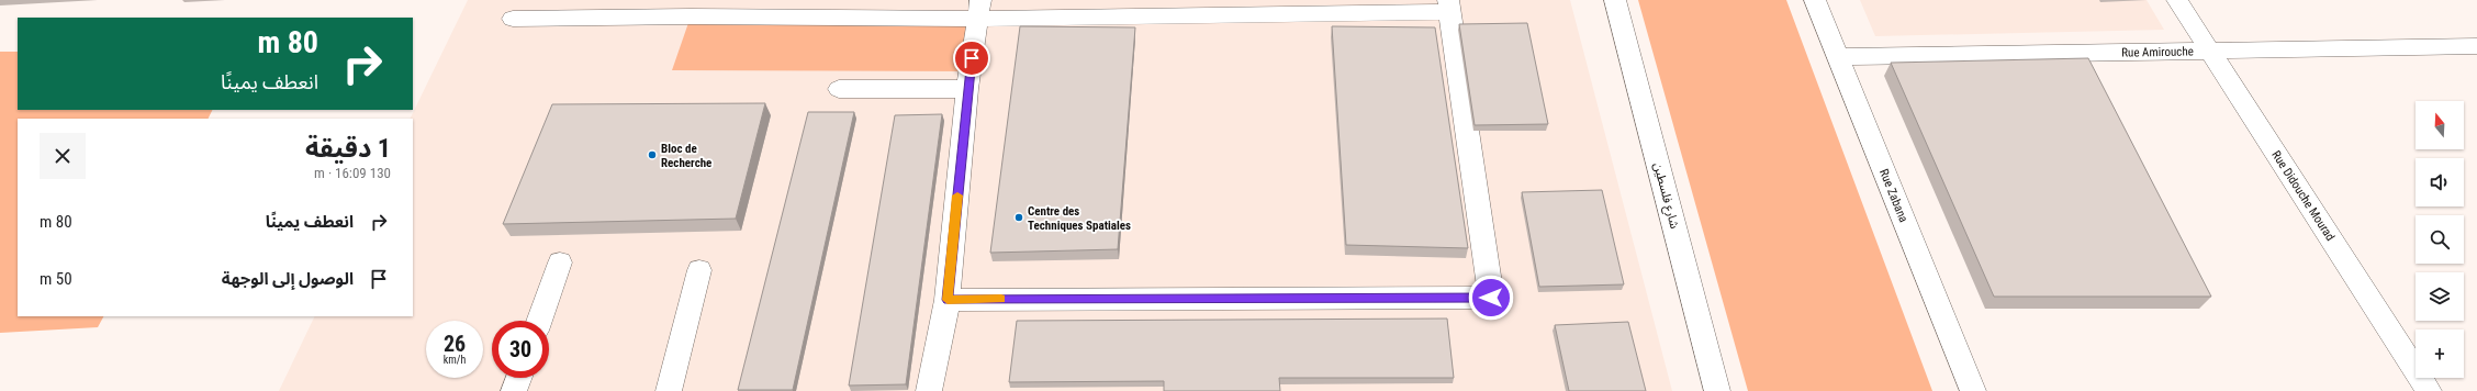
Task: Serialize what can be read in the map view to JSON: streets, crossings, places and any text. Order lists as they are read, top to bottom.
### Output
{
  "streets": {
    "street": [
      "Rue Amirouche",
      "شارع فلسطين",
      "Rue Zabana",
      "Rue Didouche Mourad"
    ]
  },
  "crossings": [
    ["Rue Amirouche", "Rue Zabana"],
    ["Rue Amirouche", "Rue Didouche Mourad"]
  ],
  "places": ["Bloc de Recherche", "Centre des Techniques Spatiales"],
  "north": "top",
  "page": {
    "turn": ["80 m", "انعطف يمينًا"],
    "map_buttons": "+",
    "heading": ["1 دقيقة", "130 m · 16:09"],
    "list": [
      {
        "name": "انعطف يمينًا",
        "value": "80 m"
      },
      {
        "name": "الوصول إلى الوجهة",
        "value": "50 m"
      }
    ],
    "speed": "26 km/h",
    "limit": "30"
  }
}
